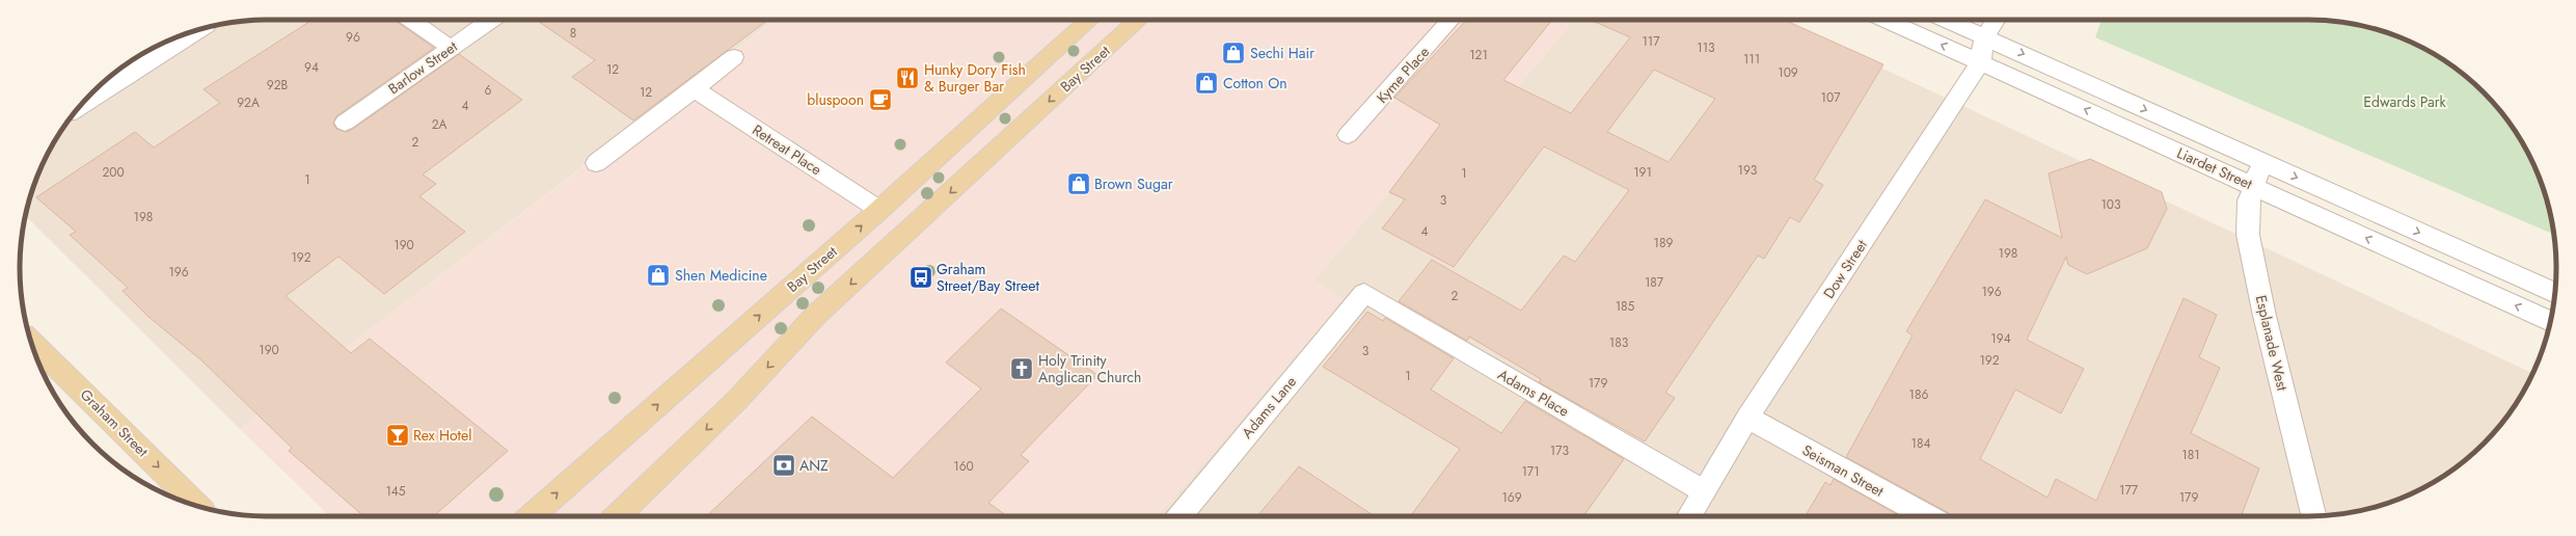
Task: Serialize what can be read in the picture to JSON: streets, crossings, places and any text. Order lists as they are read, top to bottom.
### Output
{
  "streets": {
    "main road": ["Bay Street", "Graham Street"],
    "street": [
      "Liardet Street",
      "Dow Street",
      "Esplanade West",
      "Seisman Street"
    ],
    "lane": [
      "Barlow Street",
      "Kyme Place",
      "Retreat Place",
      "Adams Place",
      "Adams Lane"
    ]
  },
  "crossings": [
    ["Bay Street", "Retreat Place"],
    ["Liardet Street", "Dow Street"],
    ["Liardet Street", "Esplanade West"],
    ["Dow Street", "Adams Place"],
    ["Dow Street", "Seisman Street"],
    ["Adams Place", "Adams Lane"]
  ],
  "one_way": ["Graham Street"],
  "parks": ["Edwards Park"],
  "places": {
    "shop": [
      "Sechi Hair",
      "Cotton On",
      "Brown Sugar",
      "Shen Medicine"
    ],
    "restaurant": ["Hunky Dory Fish & Burger Bar"],
    "cafe": ["bluspoon"],
    "bus stop": ["Graham Street/Bay Street"],
    "church": ["Holy Trinity Anglican Church"],
    "bar": ["Rex Hotel"],
    "bank": ["ANZ"]
  },
  "house_numbers": [
    "8",
    "96",
    "117",
    "113",
    "121",
    "111",
    "94",
    "12",
    "109",
    "92B",
    "6",
    "12",
    "107",
    "92A",
    "4",
    "2A",
    "2",
    "193",
    "200",
    "191",
    "1",
    "1",
    "3",
    "103",
    "198",
    "4",
    "189",
    "190",
    "198",
    "192",
    "196",
    "187",
    "196",
    "2",
    "185",
    "194",
    "183",
    "190",
    "3",
    "192",
    "1",
    "179",
    "186",
    "184",
    "173",
    "181",
    "160",
    "171",
    "177",
    "145",
    "169",
    "179"
  ]
}
